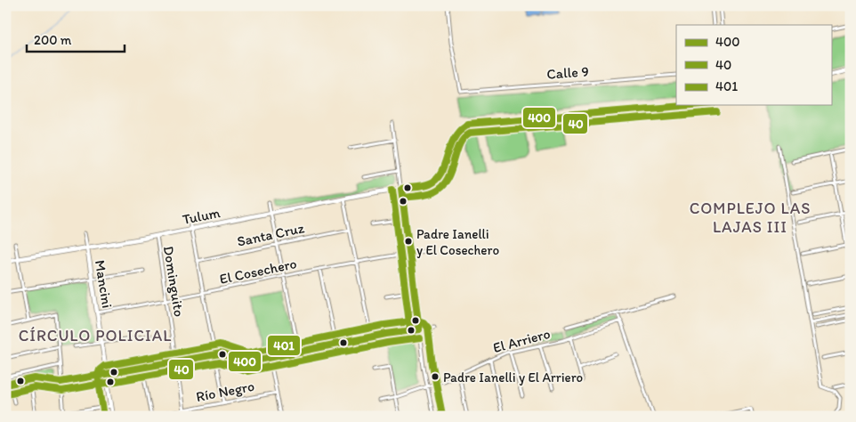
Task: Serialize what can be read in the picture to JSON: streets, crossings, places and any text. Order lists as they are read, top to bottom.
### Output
{
  "streets": {
    "street": [
      "Calle 9",
      "Tulum",
      "Santa Cruz",
      "El Cosechero",
      "Dominguito",
      "Mancini",
      "El Arriero",
      "Río Negro"
    ]
  },
  "crossings": [
    ["Tulum", "Dominguito"],
    ["Tulum", "Mancini"],
    ["El Cosechero", "Dominguito"],
    ["El Cosechero", "Mancini"],
    ["Dominguito", "Río Negro"]
  ],
  "districts": ["COMPLEJO LAS LAJAS III", "CÍRCULO POLICIAL"],
  "places": ["Padre Ianelli y El Cosechero", "Padre Ianelli y El Arriero"],
  "lines": ["transit line 400", "transit line 40", "transit line 401"],
  "legend": ["400", "40", "401"],
  "scale_bar": "200 m"
}
